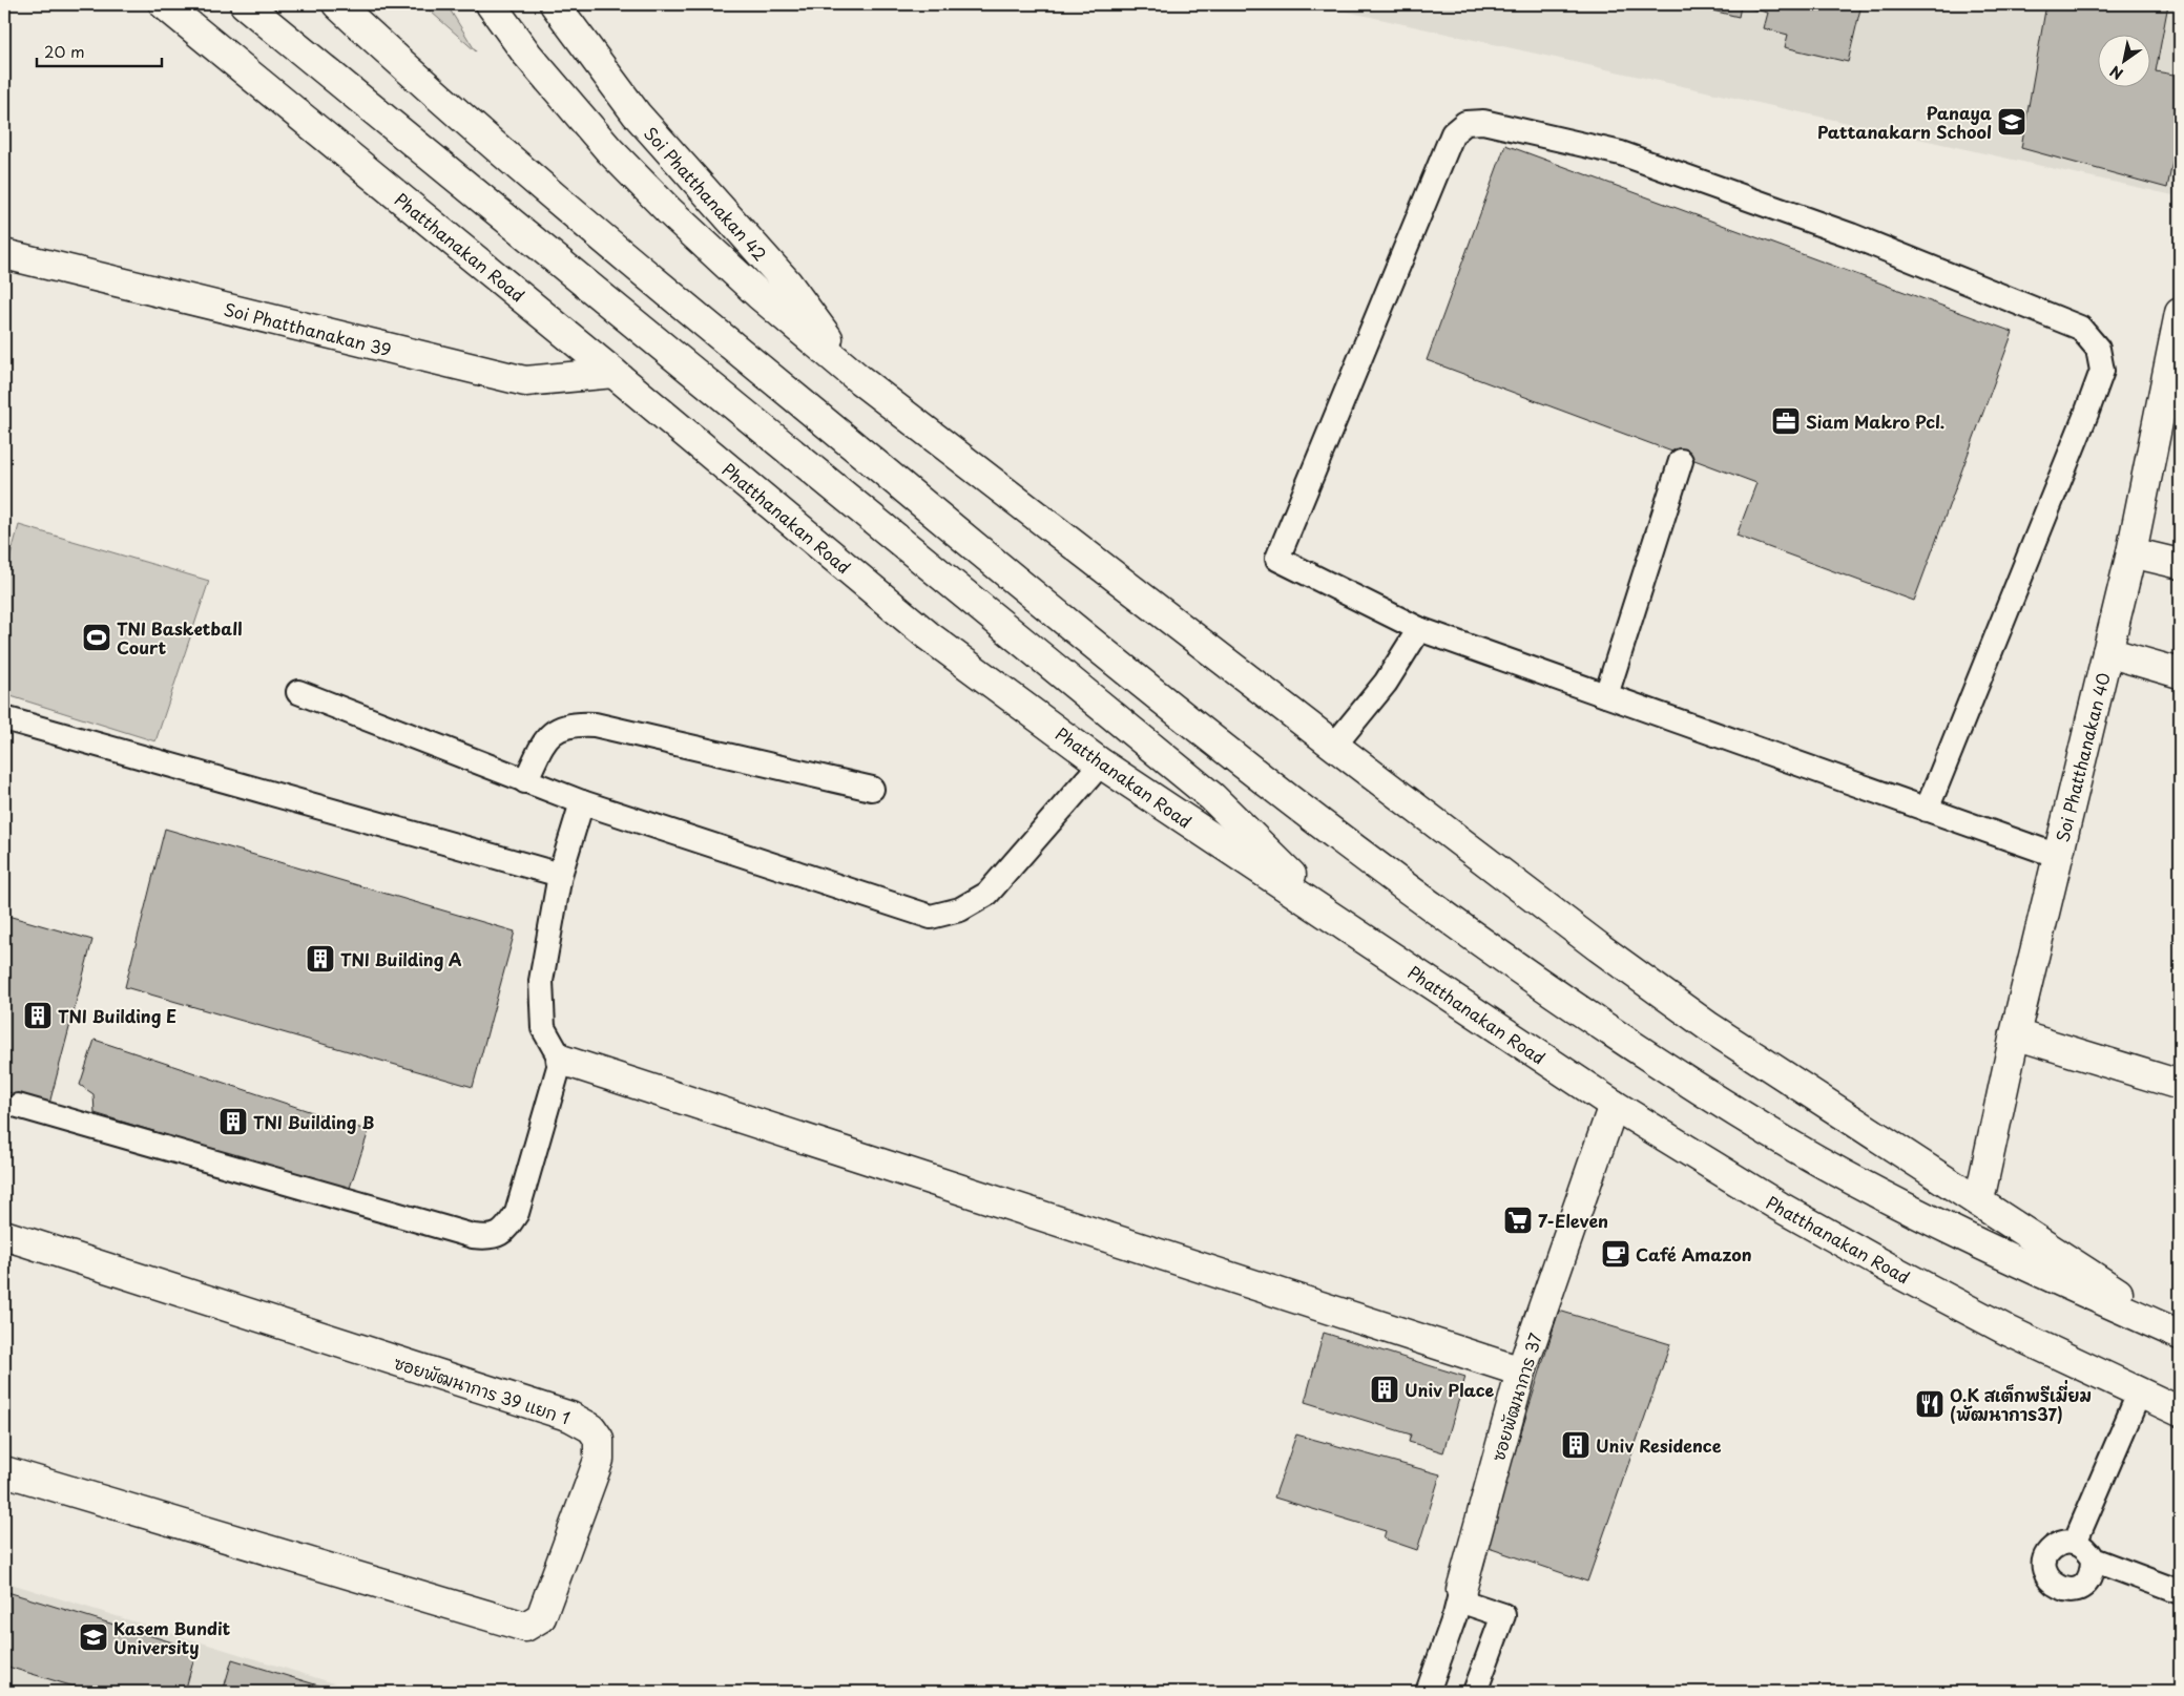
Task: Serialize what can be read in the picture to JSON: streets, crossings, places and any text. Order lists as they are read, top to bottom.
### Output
{
  "streets": {
    "main road": [
      "Soi Phatthanakan 42",
      "Phatthanakan Road",
      "Soi Phatthanakan 39",
      "Soi Phatthanakan 40",
      "ซอยพัฒนาการ 39 แยก 1",
      "ซอยพัฒนาการ 37"
    ]
  },
  "crossings": [
    ["Phatthanakan Road", "Soi Phatthanakan 39"],
    ["Phatthanakan Road", "ซอยพัฒนาการ 37"]
  ],
  "places": {
    "school or university": ["Panaya Pattanakarn School", "Kasem Bundit University"],
    "office": ["Siam Makro Pcl."],
    "sports": ["TNI Basketball Court"],
    "building": [
      "TNI Building A",
      "TNI Building E",
      "TNI Building B",
      "Univ Place",
      "Univ Residence"
    ],
    "supermarket": ["7-Eleven"],
    "cafe": ["Café Amazon"],
    "restaurant": ["O.K สเต็กพรีเมี่ยม (พัฒนาการ37)"]
  },
  "scale_bar": "20 m",
  "north": "bottom left"
}
